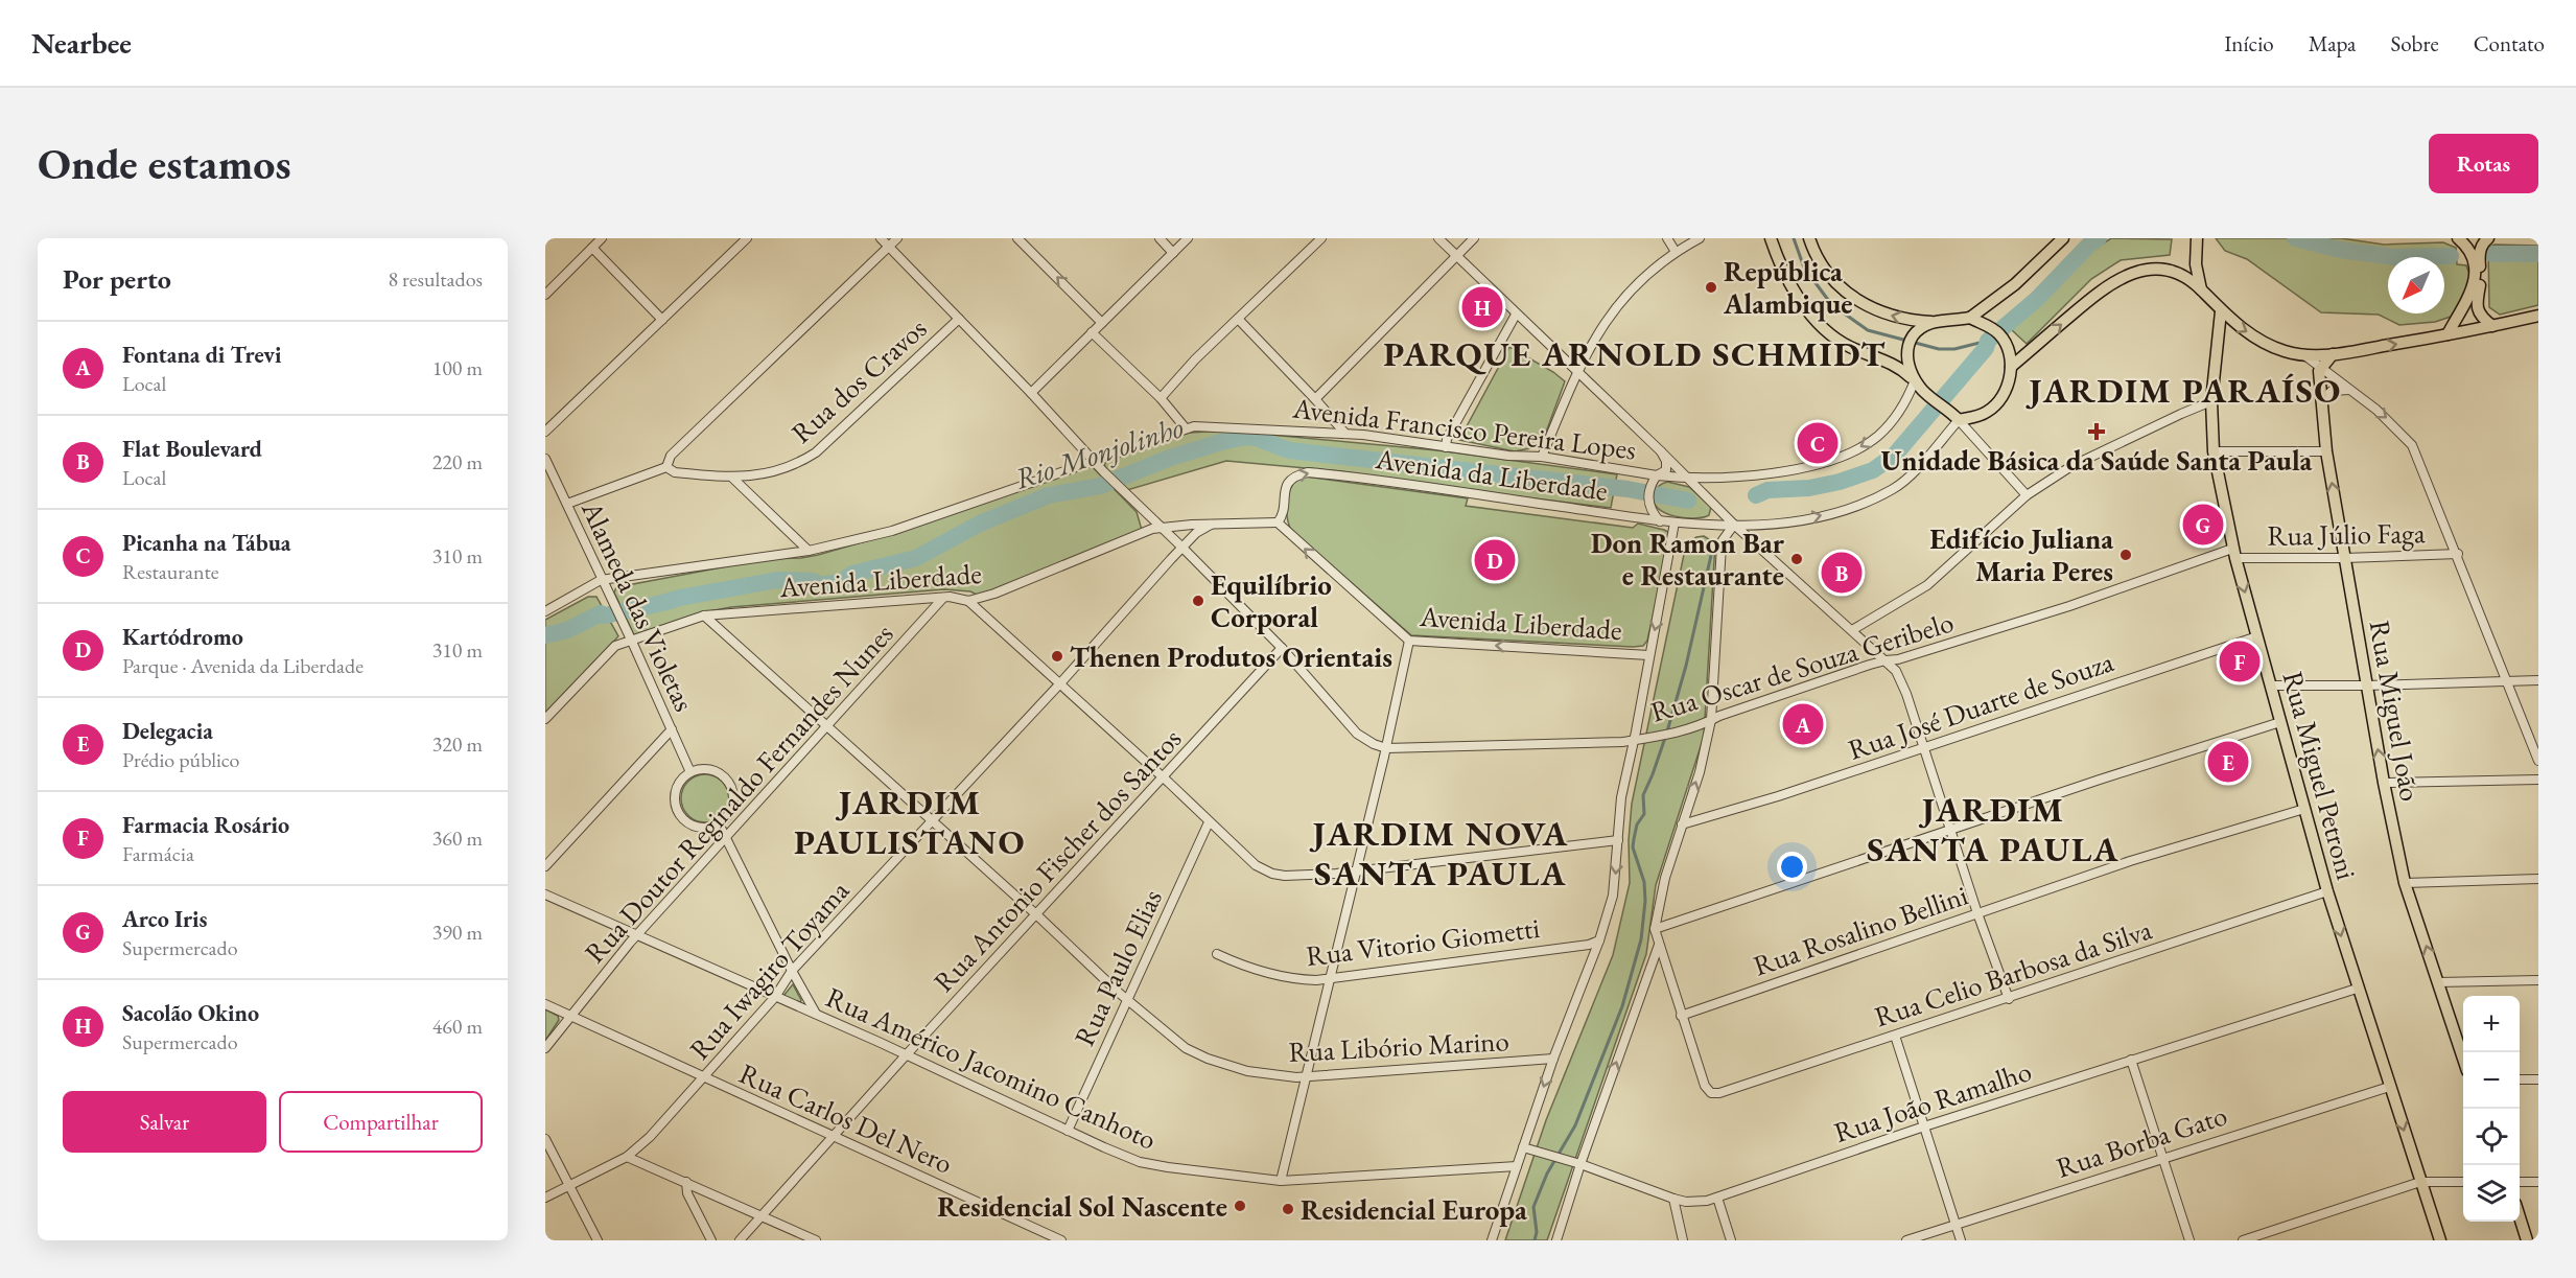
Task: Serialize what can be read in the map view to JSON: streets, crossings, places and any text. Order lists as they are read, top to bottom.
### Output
{
  "streets": {
    "main road": ["Rua Miguel João", "Rua Miguel Petroni"],
    "street": [
      "Rua dos Cravos",
      "Avenida Francisco Pereira Lopes",
      "Avenida da Liberdade",
      "Rua Júlio Faga",
      "Avenida Liberdade",
      "Alameda das Violetas",
      "Rua Oscar de Souza Geribelo",
      "Rua José Duarte de Souza",
      "Rua Doutor Reginaldo Fernandes Nunes",
      "Rua Antonio Fischer dos Santos",
      "Rua Rosalino Bellini",
      "Rua Vitorio Giometti",
      "Rua Paulo Elias",
      "Rua Iwagiro Toyama",
      "Rua Celio Barbosa da Silva",
      "Rua Libório Marino",
      "Rua Américo Jacomino Canhoto",
      "Rua João Ramalho",
      "Rua Carlos Del Nero",
      "Rua Borba Gato"
    ]
  },
  "crossings": [
    ["Rua dos Cravos", "Rua Oscar de Souza Geribelo"],
    ["Avenida Francisco Pereira Lopes", "Alameda das Violetas"],
    ["Avenida Francisco Pereira Lopes", "Rua Oscar de Souza Geribelo"],
    ["Avenida da Liberdade", "Avenida Liberdade"],
    ["Rua Júlio Faga", "Rua Oscar de Souza Geribelo"],
    ["Rua Júlio Faga", "Rua Miguel João"],
    ["Rua Júlio Faga", "Rua Miguel Petroni"],
    ["Avenida Liberdade", "Alameda das Violetas"],
    ["Avenida Liberdade", "Rua Oscar de Souza Geribelo"],
    ["Avenida Liberdade", "Rua Doutor Reginaldo Fernandes Nunes"],
    ["Avenida Liberdade", "Rua Iwagiro Toyama"],
    ["Avenida Liberdade", "Rua Libório Marino"],
    ["Rua Oscar de Souza Geribelo", "Rua Miguel Petroni"],
    ["Rua Oscar de Souza Geribelo", "Rua Antonio Fischer dos Santos"],
    ["Rua Oscar de Souza Geribelo", "Rua Iwagiro Toyama"],
    ["Rua José Duarte de Souza", "Rua Miguel Petroni"],
    ["Rua Miguel Petroni", "Rua Rosalino Bellini"],
    ["Rua Miguel Petroni", "Rua Celio Barbosa da Silva"],
    ["Rua Miguel Petroni", "Rua João Ramalho"],
    ["Rua Miguel Petroni", "Rua Borba Gato"],
    ["Rua Doutor Reginaldo Fernandes Nunes", "Rua Libório Marino"],
    ["Rua Doutor Reginaldo Fernandes Nunes", "Rua Américo Jacomino Canhoto"],
    ["Rua Doutor Reginaldo Fernandes Nunes", "Rua Carlos Del Nero"],
    ["Rua Antonio Fischer dos Santos", "Rua Libório Marino"],
    ["Rua Antonio Fischer dos Santos", "Rua Américo Jacomino Canhoto"],
    ["Rua Antonio Fischer dos Santos", "Rua Carlos Del Nero"],
    ["Rua Rosalino Bellini", "Rua Celio Barbosa da Silva"],
    ["Rua Paulo Elias", "Rua Libório Marino"],
    ["Rua Paulo Elias", "Rua Américo Jacomino Canhoto"],
    ["Rua Iwagiro Toyama", "Rua Libório Marino"],
    ["Rua Iwagiro Toyama", "Rua Américo Jacomino Canhoto"],
    ["Rua Iwagiro Toyama", "Rua Carlos Del Nero"]
  ],
  "one_way": ["Avenida da Liberdade", "Rua Miguel João"],
  "districts": [
    "PARQUE ARNOLD SCHMIDT",
    "JARDIM PARAÍSO",
    "JARDIM PAULISTANO",
    "JARDIM SANTA PAULA",
    "JARDIM NOVA SANTA PAULA"
  ],
  "water": ["Rio Monjolinho"],
  "places": {
    "other": [
      "República Alambique",
      "Edifício Juliana Maria Peres",
      "Don Ramon Bar e Restaurante",
      "Equilíbrio Corporal",
      "Thenen Produtos Orientais",
      "Residencial Sol Nascente",
      "Residencial Europa"
    ],
    "health": ["Unidade Básica da Saúde Santa Paula"]
  },
  "north": "bottom left",
  "page": {
    "header": "Nearbee",
    "nav": [
      "Início",
      "Mapa",
      "Sobre",
      "Contato"
    ],
    "buttons": [
      "Rotas",
      ["Salvar", "Compartilhar"]
    ],
    "title": "Onde estamos",
    "heading": ["Por perto", "8 resultados"],
    "pins": [
      "H",
      "C",
      "G",
      "D",
      "B",
      "F",
      "A",
      "E"
    ],
    "list": [
      {
        "mark": "A",
        "name": "Fontana di Trevi",
        "note": "Local",
        "value": "100 m"
      },
      {
        "mark": "B",
        "name": "Flat Boulevard",
        "note": "Local",
        "value": "220 m"
      },
      {
        "mark": "C",
        "name": "Picanha na Tábua",
        "note": "Restaurante",
        "value": "310 m"
      },
      {
        "mark": "D",
        "name": "Kartódromo",
        "note": "Parque · Avenida da Liberdade",
        "value": "310 m"
      },
      {
        "mark": "E",
        "name": "Delegacia",
        "note": "Prédio público",
        "value": "320 m"
      },
      {
        "mark": "F",
        "name": "Farmacia Rosário",
        "note": "Farmácia",
        "value": "360 m"
      },
      {
        "mark": "G",
        "name": "Arco Iris",
        "note": "Supermercado",
        "value": "390 m"
      },
      {
        "mark": "H",
        "name": "Sacolão Okino",
        "note": "Supermercado",
        "value": "460 m"
      }
    ],
    "map_buttons": ["+", "−"]
  }
}
